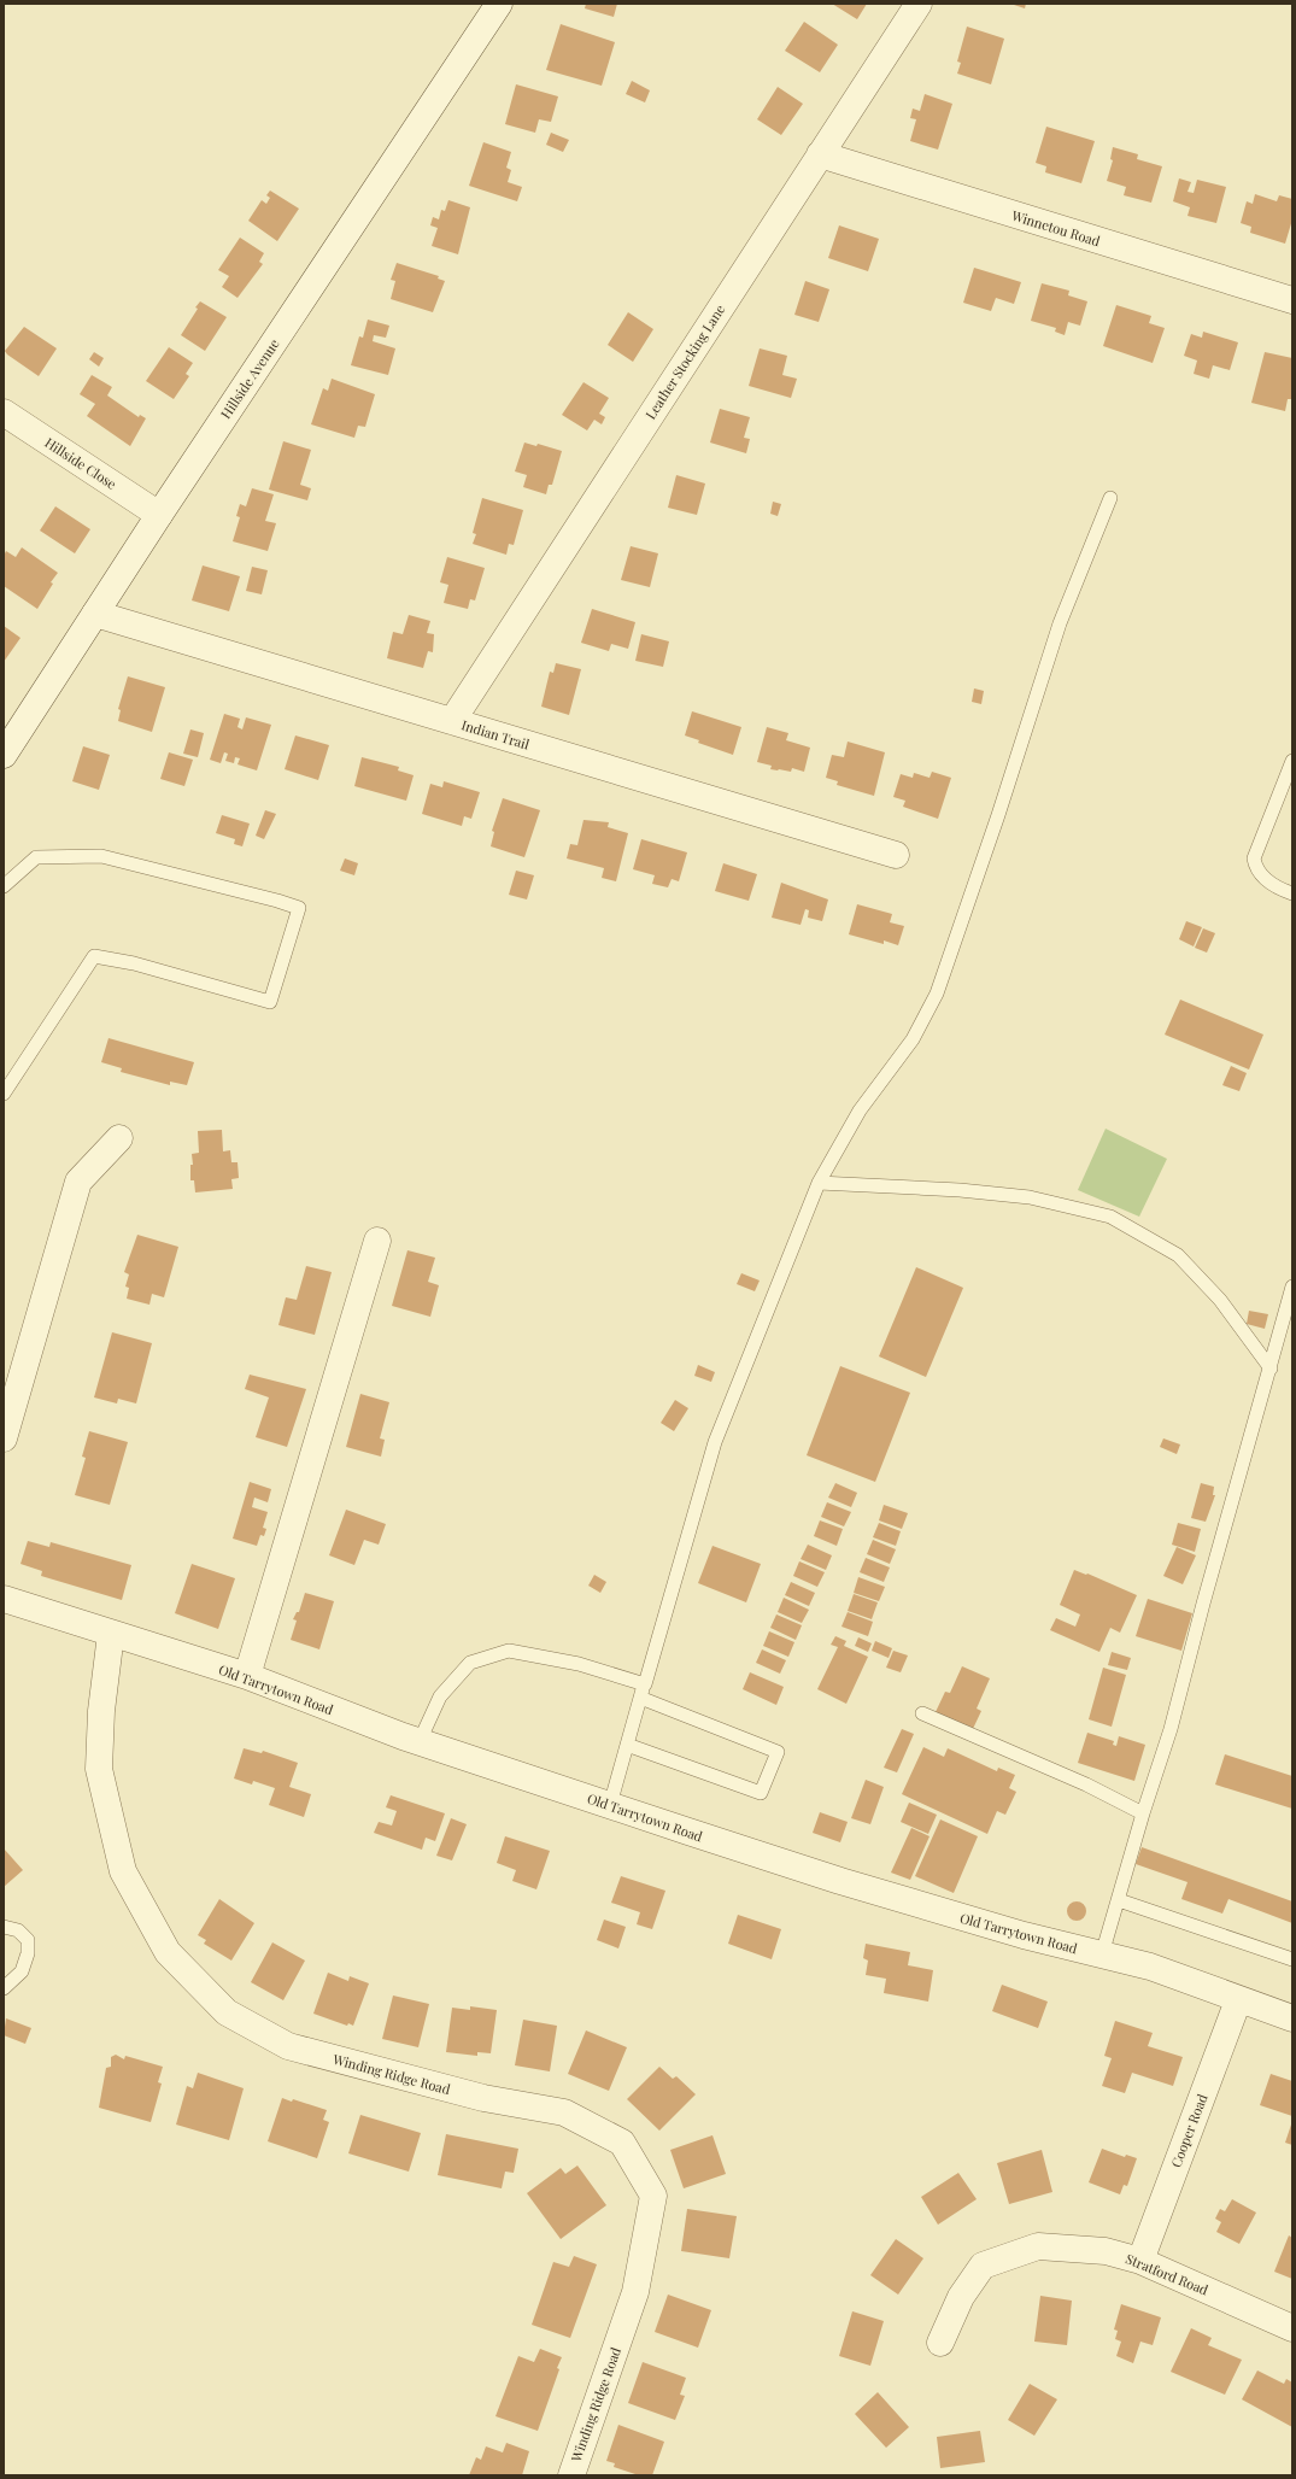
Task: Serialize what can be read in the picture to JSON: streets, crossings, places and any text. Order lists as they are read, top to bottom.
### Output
{
  "streets": {
    "street": [
      "Winnetou Road",
      "Leather Stocking Lane",
      "Hillside Avenue",
      "Hillside Close",
      "Indian Trail",
      "Old Tarrytown Road",
      "Winding Ridge Road",
      "Cooper Road",
      "Stratford Road"
    ]
  },
  "crossings": [
    ["Winnetou Road", "Leather Stocking Lane"],
    ["Leather Stocking Lane", "Indian Trail"],
    ["Hillside Avenue", "Hillside Close"],
    ["Hillside Avenue", "Indian Trail"],
    ["Old Tarrytown Road", "Winding Ridge Road"],
    ["Old Tarrytown Road", "Cooper Road"],
    ["Cooper Road", "Stratford Road"]
  ]
}
